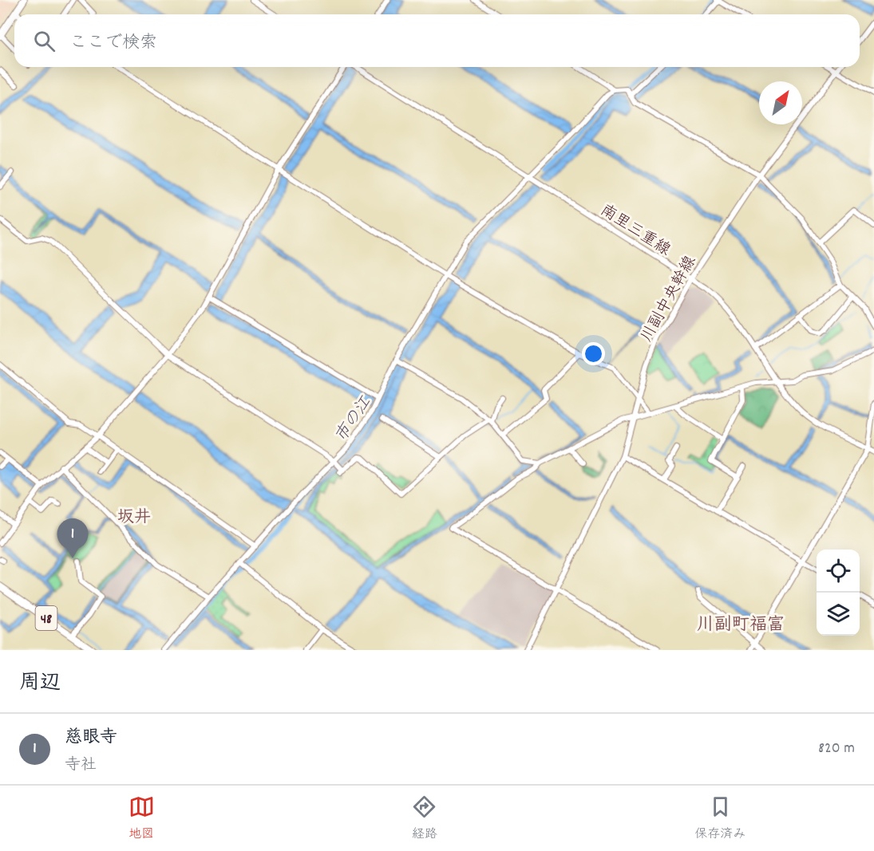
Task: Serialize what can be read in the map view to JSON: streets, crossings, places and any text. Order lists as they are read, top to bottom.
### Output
{
  "streets": {
    "main road": ["48"],
    "street": ["南里三重線", "川副中央幹線"]
  },
  "crossings": [
    ["南里三重線", "川副中央幹線"]
  ],
  "districts": ["坂井", "川副町福富"],
  "water": ["市の江"],
  "north": "top right",
  "page": {
    "search": "ここで検索",
    "pins": "1",
    "heading": "周辺",
    "list": [
      {
        "mark": "1",
        "name": "慈眼寺",
        "note": "寺社",
        "value": "820 m"
      }
    ],
    "nav": ["地図", "経路", "保存済み"]
  }
}
